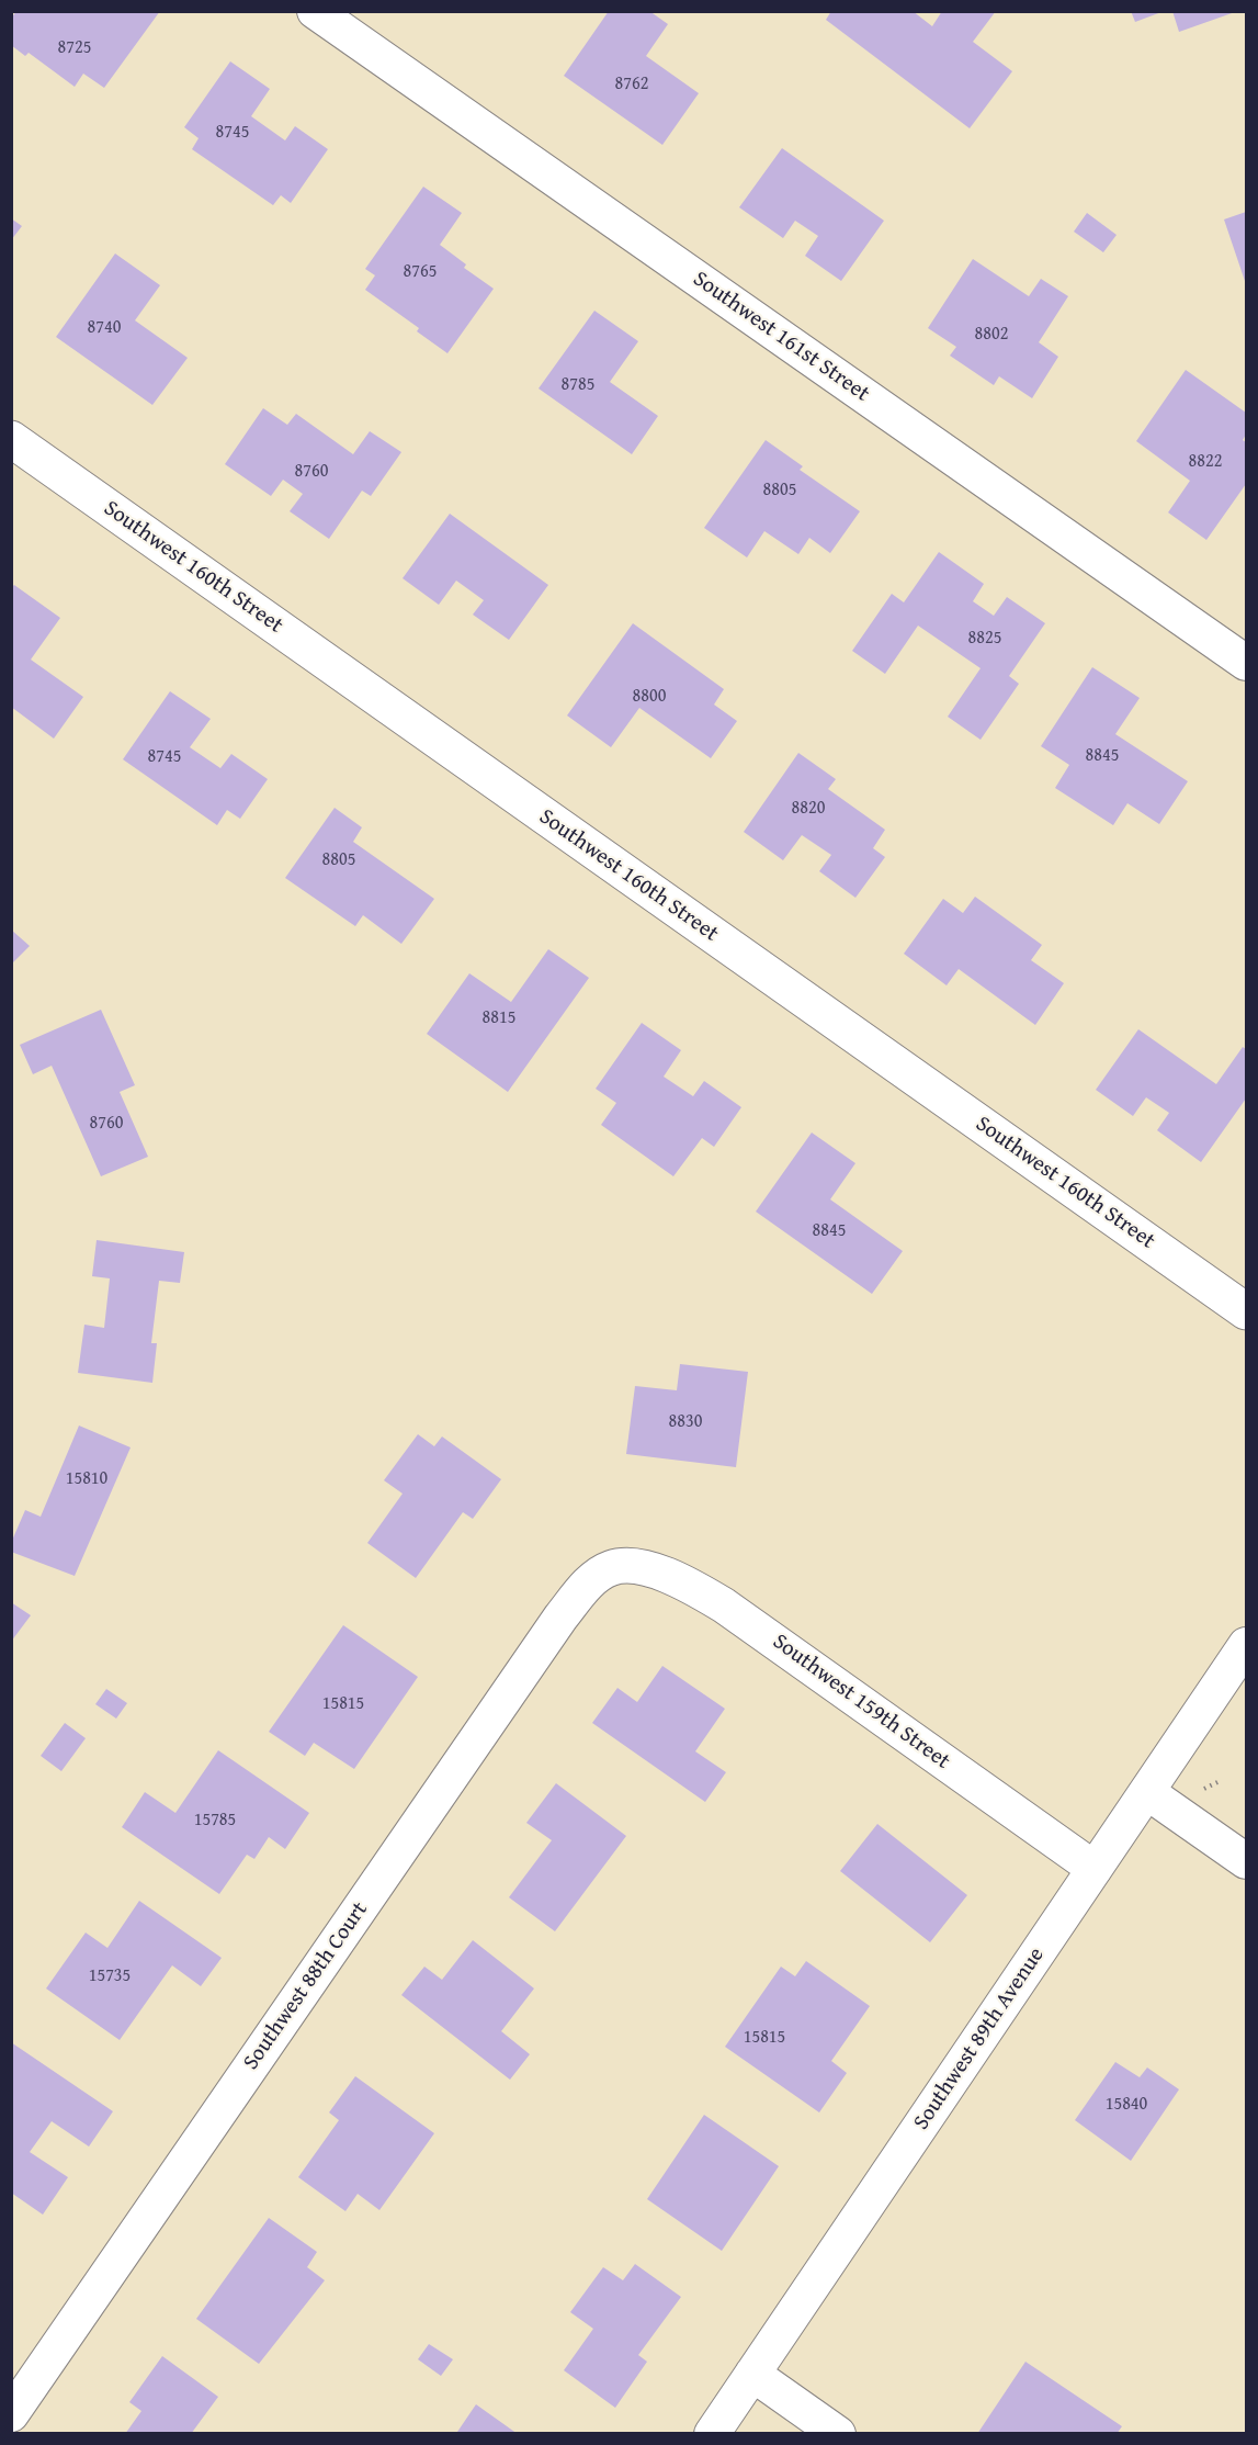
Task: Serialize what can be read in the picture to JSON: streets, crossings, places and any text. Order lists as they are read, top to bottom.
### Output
{
  "streets": {
    "street": [
      "Southwest 161st Street",
      "Southwest 160th Street",
      "Southwest 159th Street",
      "Southwest 88th Court",
      "Southwest 89th Avenue"
    ]
  },
  "crossings": [
    ["Southwest 159th Street", "Southwest 88th Court"],
    ["Southwest 159th Street", "Southwest 89th Avenue"]
  ],
  "house_numbers": [
    "8725",
    "8762",
    "8745",
    "8765",
    "8740",
    "8802",
    "8785",
    "8822",
    "8760",
    "8805",
    "8825",
    "8800",
    "8845",
    "8745",
    "8820",
    "8805",
    "8815",
    "8760",
    "8845",
    "8830",
    "15810",
    "15815",
    "15785",
    "15735",
    "15815",
    "15840"
  ]
}
